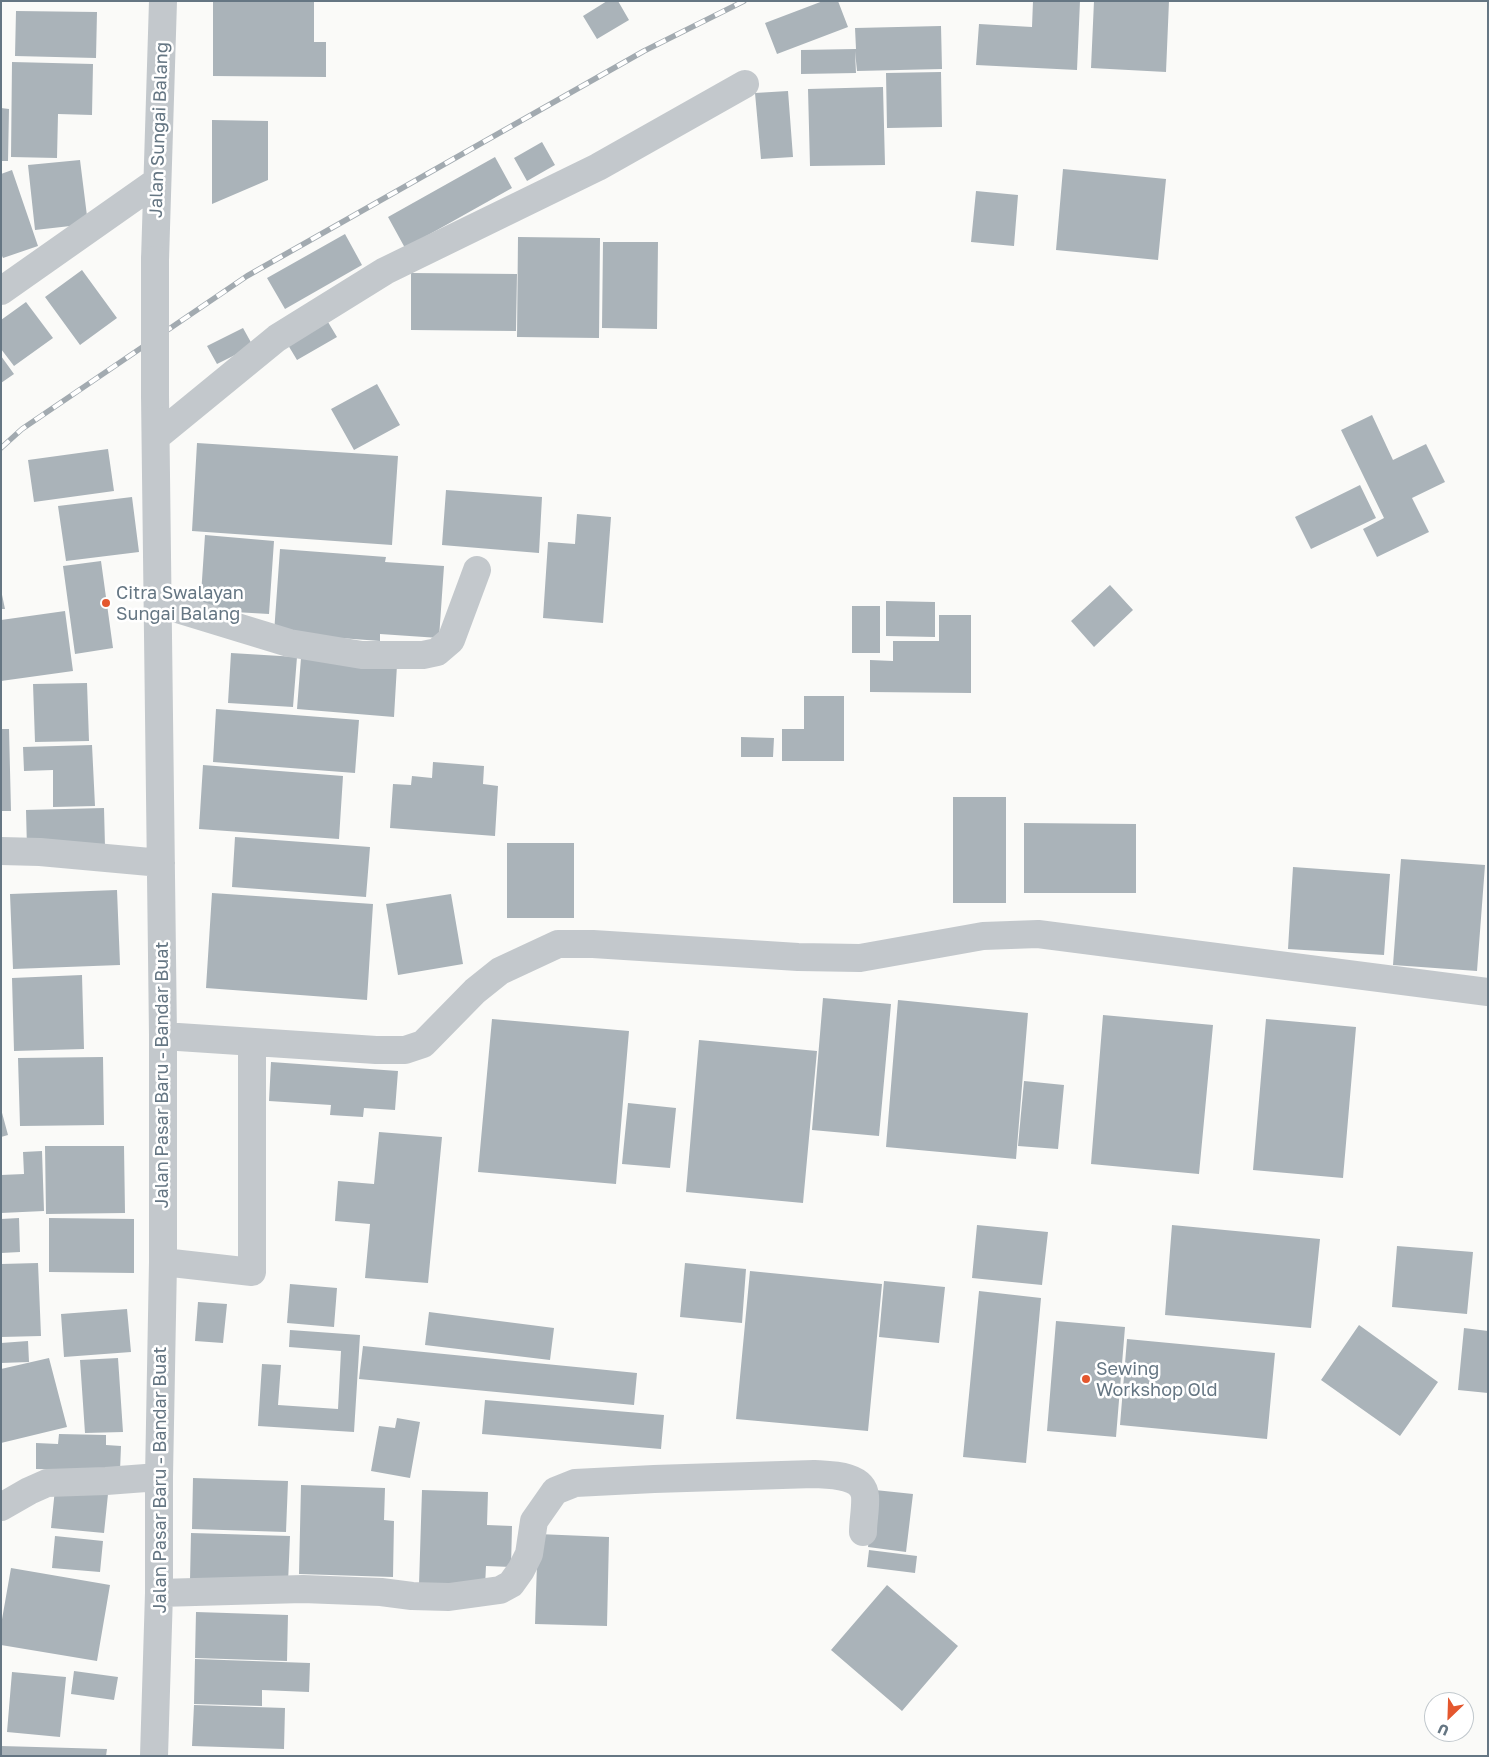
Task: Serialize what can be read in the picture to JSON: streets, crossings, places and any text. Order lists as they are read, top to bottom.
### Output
{
  "streets": {
    "street": ["Jalan Sungai Balang", "Jalan Pasar Baru - Bandar Buat"]
  },
  "crossings": [
    ["Jalan Sungai Balang", "Jalan Pasar Baru - Bandar Buat"]
  ],
  "places": ["Citra Swalayan Sungai Balang", "Sewing Workshop Old"],
  "north": "bottom left"
}
